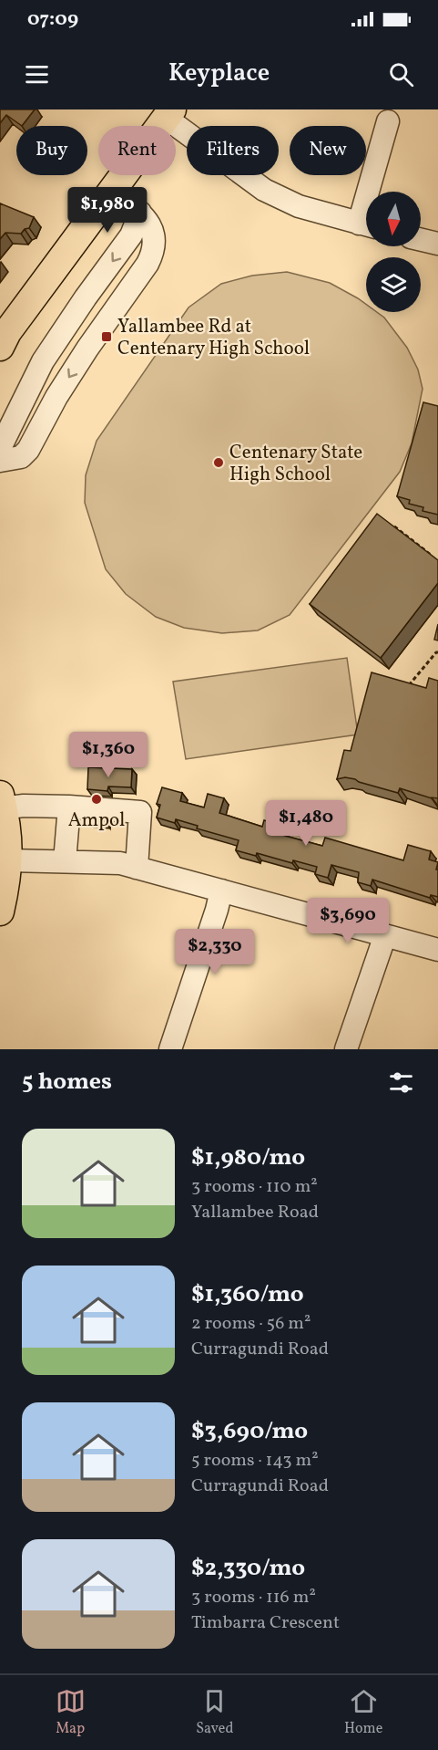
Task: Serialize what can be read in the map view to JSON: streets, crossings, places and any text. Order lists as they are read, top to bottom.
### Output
{
  "places": {
    "transit": ["Yallambee Rd at Centenary High School"],
    "other": ["Centenary State High School", "Ampol"]
  },
  "north": "bottom",
  "page": {
    "status": "07:09",
    "header": "Keyplace",
    "chip": [
      "Buy",
      "Rent",
      "Filters",
      "New"
    ],
    "price": [
      "$1,980",
      "$1,360",
      "$1,480",
      "$3,690",
      "$2,330"
    ],
    "heading": "5 homes",
    "list": [
      {
        "name": "$1,980/mo",
        "note": "3 rooms · 110 m² · Yallambee Road"
      },
      {
        "name": "$1,360/mo",
        "note": "2 rooms · 56 m² · Curragundi Road"
      },
      {
        "name": "$3,690/mo",
        "note": "5 rooms · 143 m² · Curragundi Road"
      },
      {
        "name": "$2,330/mo",
        "note": "3 rooms · 116 m² · Timbarra Crescent"
      }
    ],
    "tabs": ["Map", "Saved", "Home"]
  }
}
